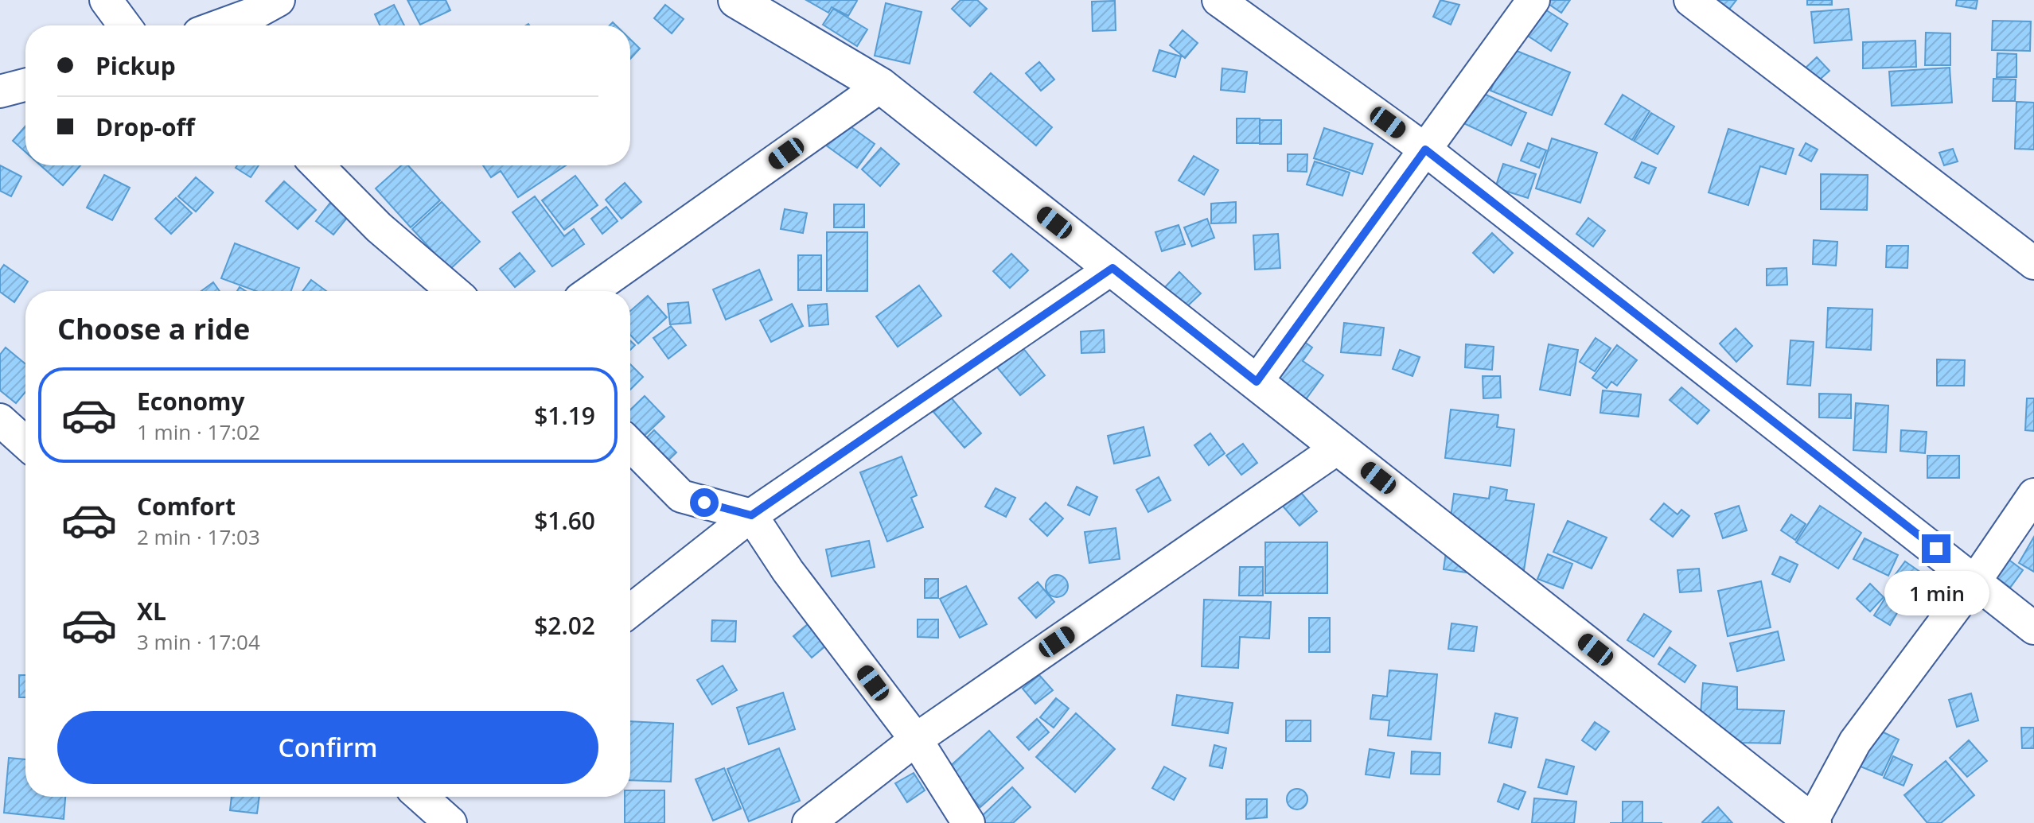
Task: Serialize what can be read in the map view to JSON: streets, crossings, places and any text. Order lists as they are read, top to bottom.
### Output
{
  "page": {
    "banner": ["Pickup", "Drop-off"],
    "heading": "Choose a ride",
    "list": [
      {
        "name": "Economy",
        "note": "1 min · 17:02",
        "value": "$1.19"
      },
      {
        "name": "Comfort",
        "note": "2 min · 17:03",
        "value": "$1.60"
      },
      {
        "name": "XL",
        "note": "3 min · 17:04",
        "value": "$2.02"
      }
    ],
    "bubble": "1 min",
    "buttons": "Confirm"
  }
}
